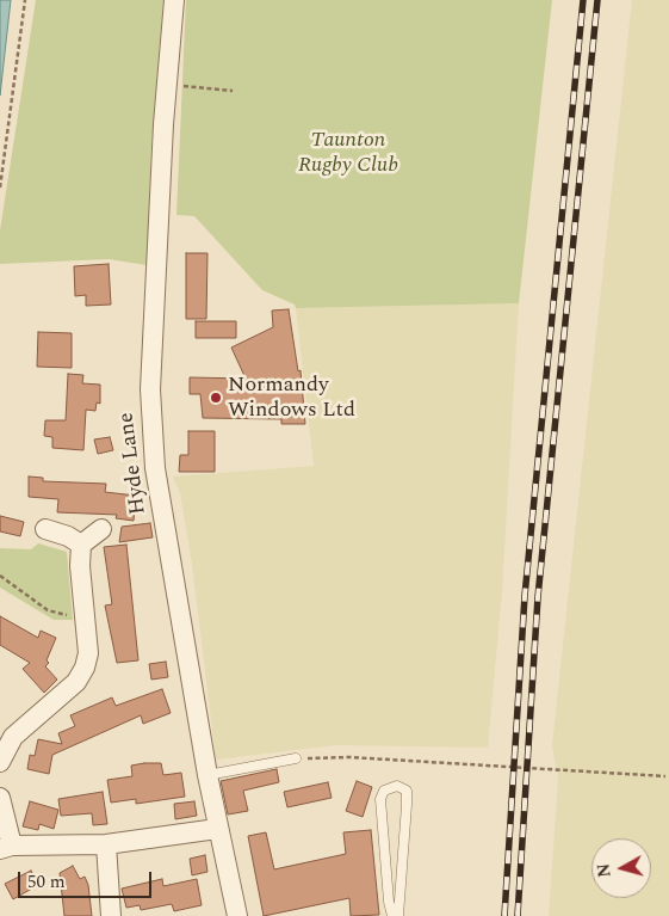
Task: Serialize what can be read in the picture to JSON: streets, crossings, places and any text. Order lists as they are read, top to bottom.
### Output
{
  "streets": {
    "street": ["Hyde Lane"]
  },
  "parks": ["Taunton Rugby Club"],
  "places": ["Normandy Windows Ltd"],
  "scale_bar": "50 m",
  "north": "left"
}
